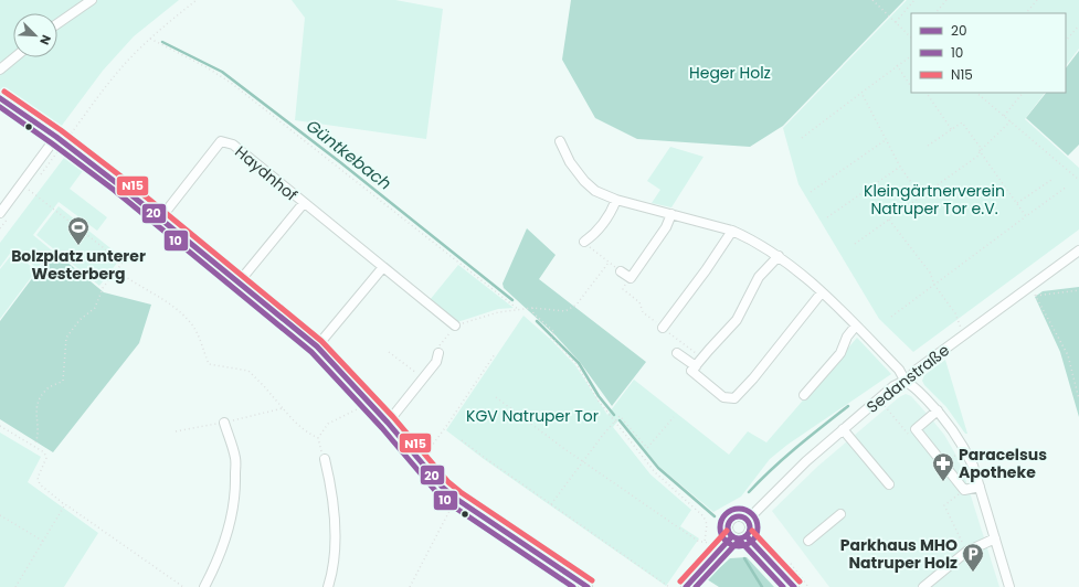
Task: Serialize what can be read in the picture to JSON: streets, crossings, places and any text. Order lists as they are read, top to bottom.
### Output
{
  "streets": {
    "street": ["Haydnhof", "Sedanstraße"]
  },
  "water": ["Güntkebach"],
  "parks": ["Heger Holz", "Kleingärtnerverein Natruper Tor e.V.", "KGV Natruper Tor"],
  "places": {
    "sports": ["Bolzplatz unterer Westerberg"],
    "pharmacy": ["Paracelsus Apotheke"],
    "parking": ["Parkhaus MHO Natruper Holz"]
  },
  "lines": ["transit line N15", "transit line 20", "transit line 10"],
  "legend": ["20", "10", "N15"],
  "north": "bottom right"
}
